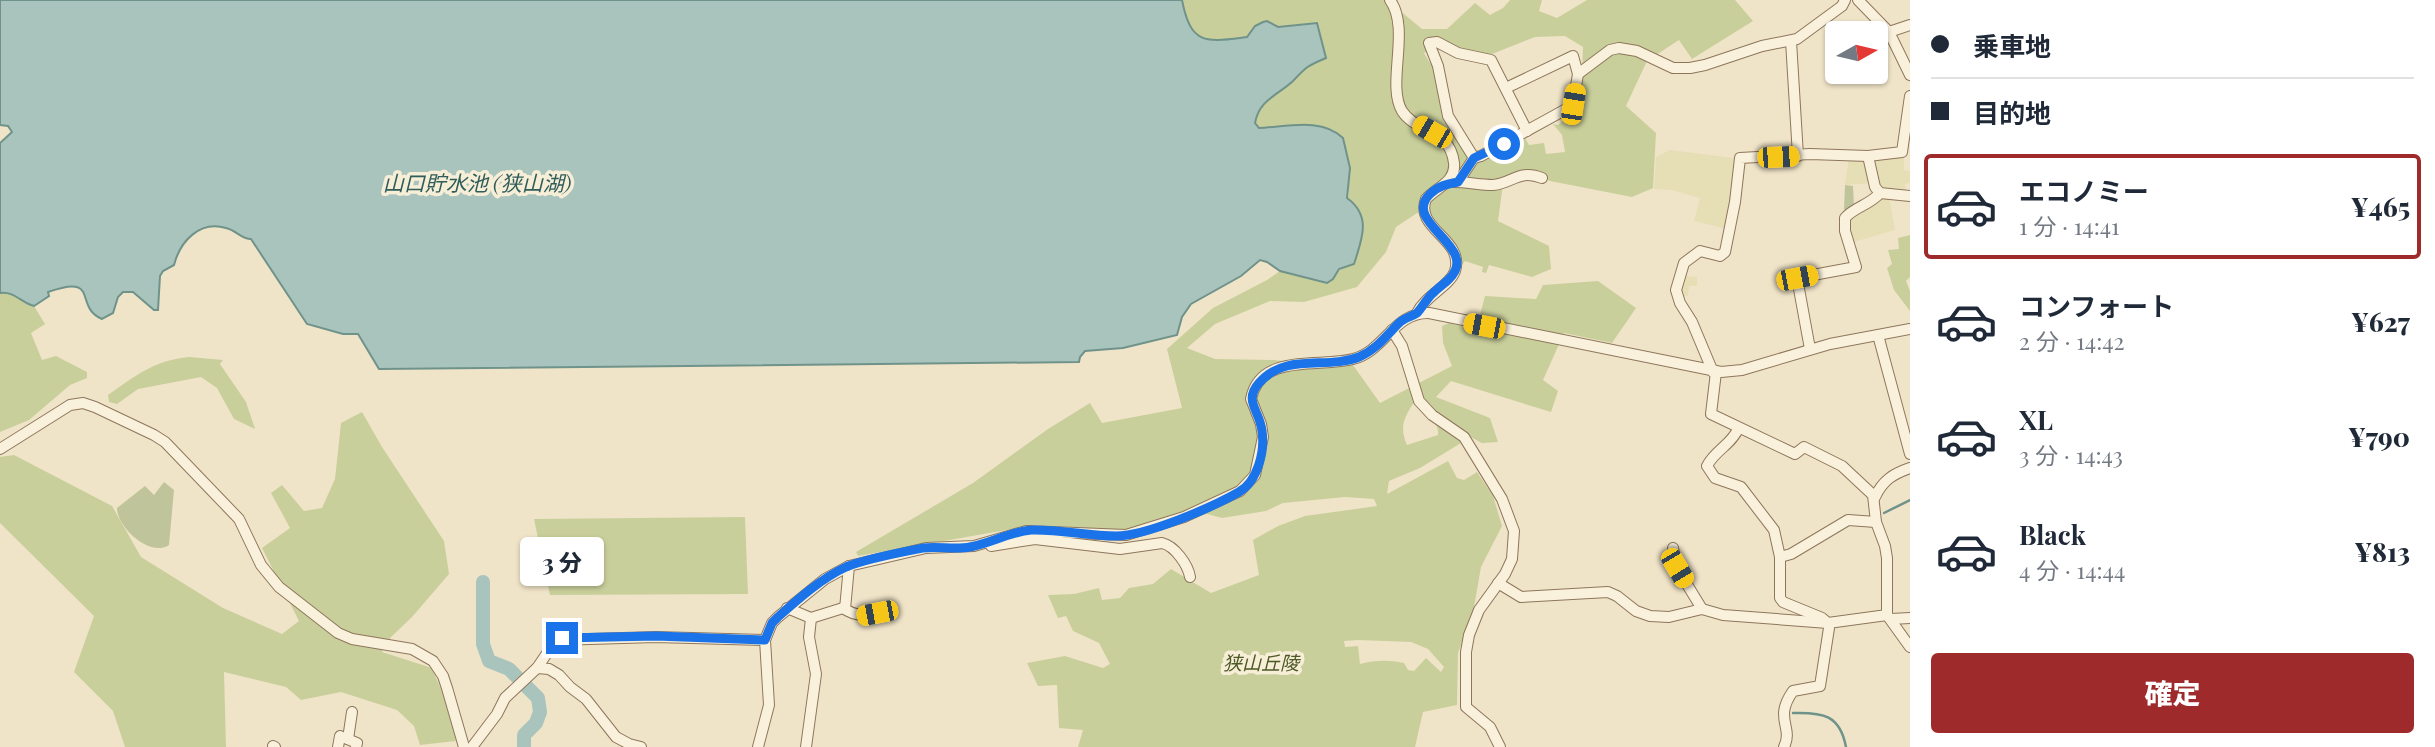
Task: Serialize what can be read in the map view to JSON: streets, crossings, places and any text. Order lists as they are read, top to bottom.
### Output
{
  "water": ["山口貯水池 (狭山湖)"],
  "parks": ["狭山丘陵"],
  "north": "right",
  "page": {
    "banner": ["乗車地", "目的地"],
    "list": [
      {
        "name": "エコノミー",
        "note": "1 分 · 14:41",
        "value": "¥465"
      },
      {
        "name": "コンフォート",
        "note": "2 分 · 14:42",
        "value": "¥627"
      },
      {
        "name": "XL",
        "note": "3 分 · 14:43",
        "value": "¥790"
      },
      {
        "name": "Black",
        "note": "4 分 · 14:44",
        "value": "¥813"
      }
    ],
    "bubble": "3 分",
    "buttons": "確定"
  }
}
